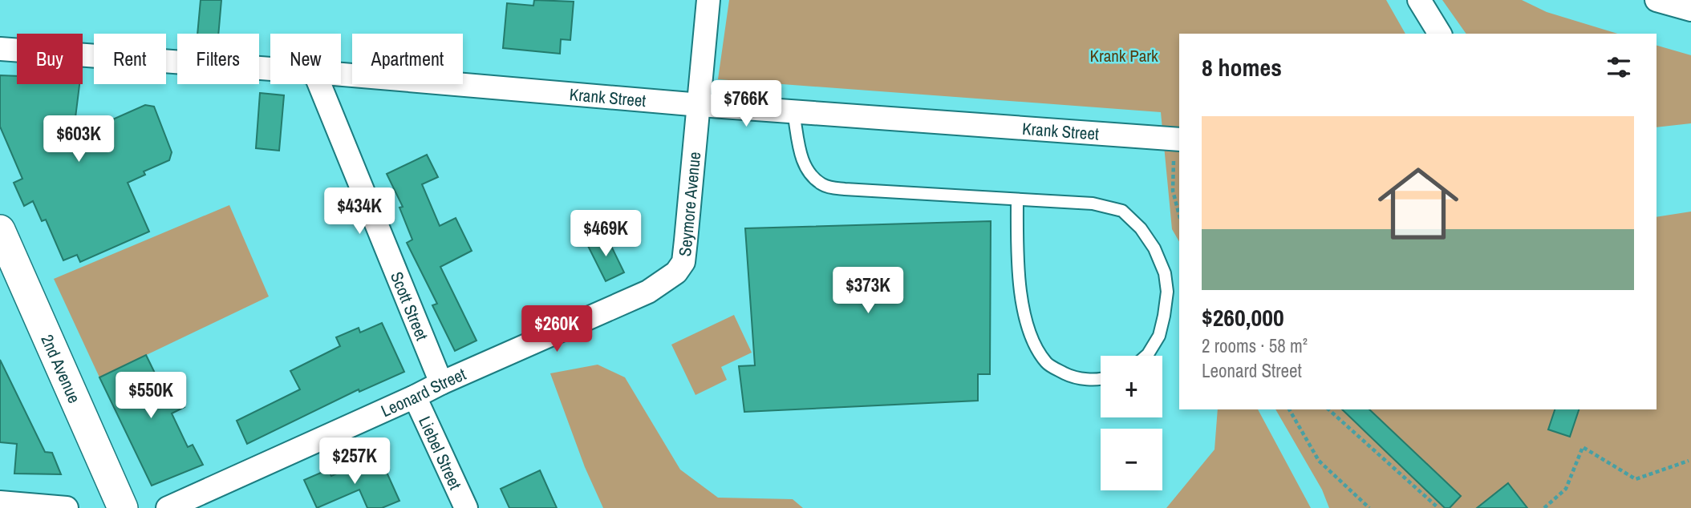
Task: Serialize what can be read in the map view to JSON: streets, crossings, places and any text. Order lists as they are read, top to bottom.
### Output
{
  "streets": {
    "street": [
      "Krank Street",
      "Seymore Avenue",
      "Scott Street",
      "2nd Avenue",
      "Leonard Street",
      "Liebel Street"
    ]
  },
  "crossings": [
    ["Krank Street", "Seymore Avenue"],
    ["Seymore Avenue", "Leonard Street"],
    ["Scott Street", "Leonard Street"],
    ["Leonard Street", "Liebel Street"]
  ],
  "parks": ["Krank Park"],
  "page": {
    "chip": [
      "Buy",
      "Rent",
      "Filters",
      "New",
      "Apartment"
    ],
    "heading": "8 homes",
    "price": [
      "$766K",
      "$603K",
      "$434K",
      "$469K",
      "$373K",
      "$260K",
      "$550K",
      "$257K"
    ],
    "list": [
      {
        "name": "$260,000",
        "note": "2 rooms · 58 m² · Leonard Street"
      }
    ],
    "map_buttons": ["+", "−"]
  }
}
